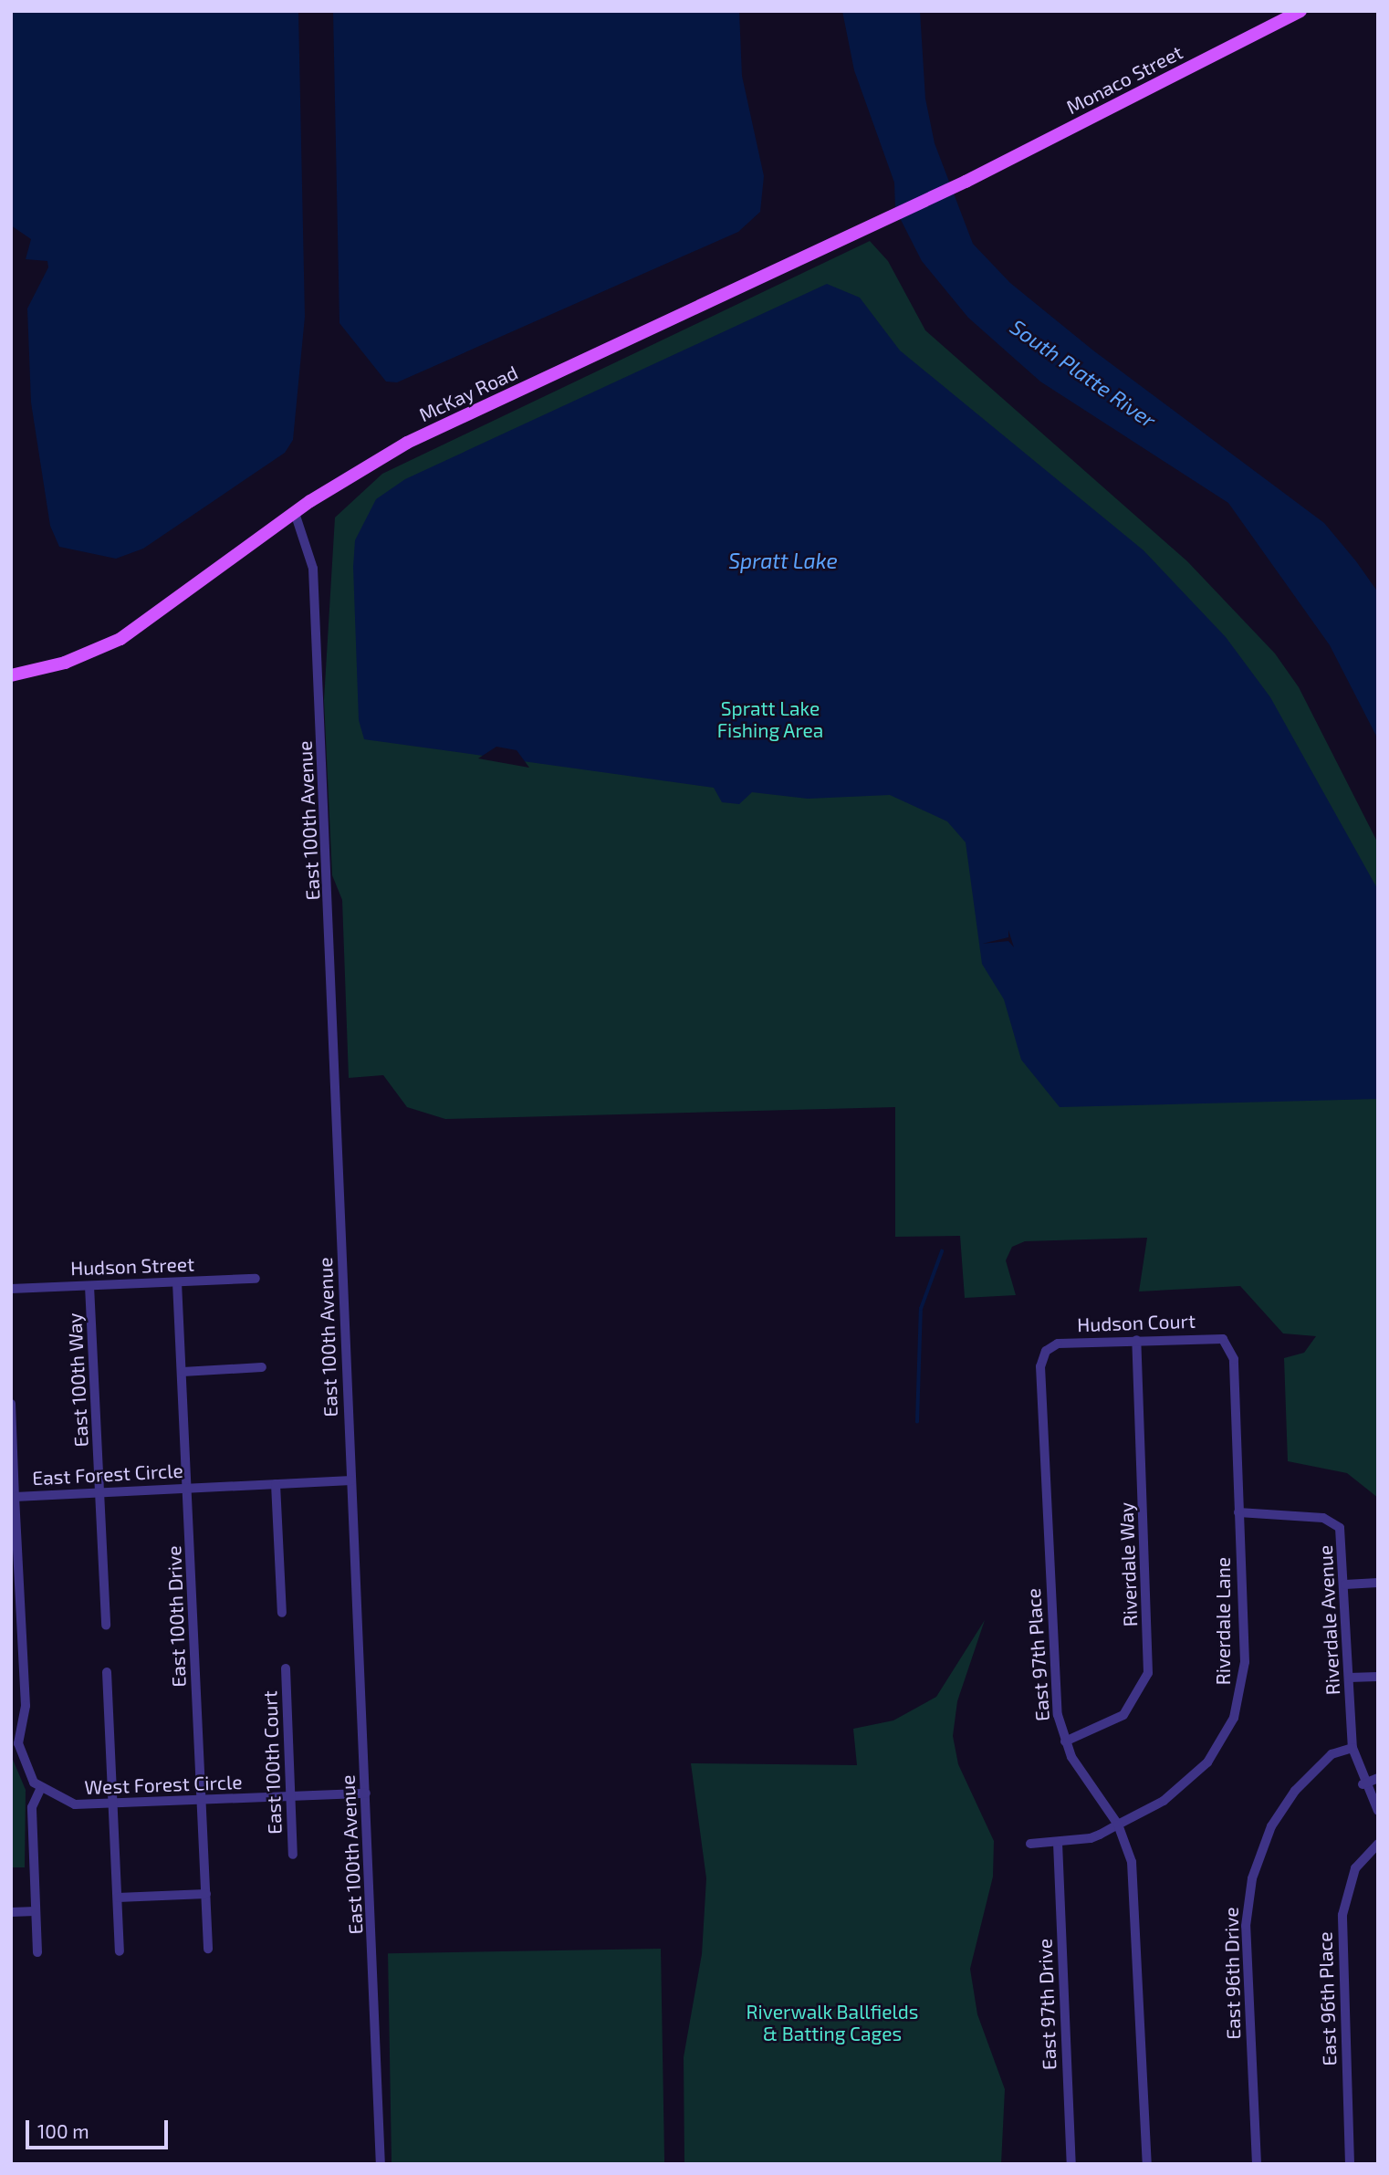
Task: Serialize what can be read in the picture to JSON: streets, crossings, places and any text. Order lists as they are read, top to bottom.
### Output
{
  "streets": {
    "main road": ["Monaco Street", "McKay Road"],
    "street": [
      "East 100th Avenue",
      "Hudson Street",
      "Hudson Court",
      "East 100th Way",
      "East Forest Circle",
      "Riverdale Way",
      "East 100th Drive",
      "Riverdale Avenue",
      "Riverdale Lane",
      "East 97th Place",
      "East 100th Court",
      "West Forest Circle",
      "East 96th Drive",
      "East 96th Place",
      "East 97th Drive"
    ]
  },
  "crossings": [
    ["Monaco Street", "McKay Road"],
    ["McKay Road", "East 100th Avenue"],
    ["East 100th Avenue", "East Forest Circle"],
    ["East 100th Avenue", "West Forest Circle"],
    ["Hudson Street", "East 100th Way"],
    ["Hudson Street", "East 100th Drive"],
    ["Hudson Court", "Riverdale Way"],
    ["Hudson Court", "Riverdale Lane"],
    ["Hudson Court", "East 97th Place"],
    ["East 100th Way", "East Forest Circle"],
    ["East Forest Circle", "East 100th Drive"],
    ["Riverdale Way", "East 97th Place"],
    ["East 100th Drive", "West Forest Circle"],
    ["Riverdale Avenue", "Riverdale Lane"],
    ["Riverdale Avenue", "East 96th Drive"],
    ["Riverdale Lane", "East 97th Place"],
    ["Riverdale Lane", "East 97th Drive"],
    ["East 100th Court", "West Forest Circle"]
  ],
  "water": ["South Platte River", "Spratt Lake"],
  "parks": ["Spratt Lake Fishing Area", "Riverwalk Ballfields & Batting Cages"],
  "scale_bar": "100 m"
}
